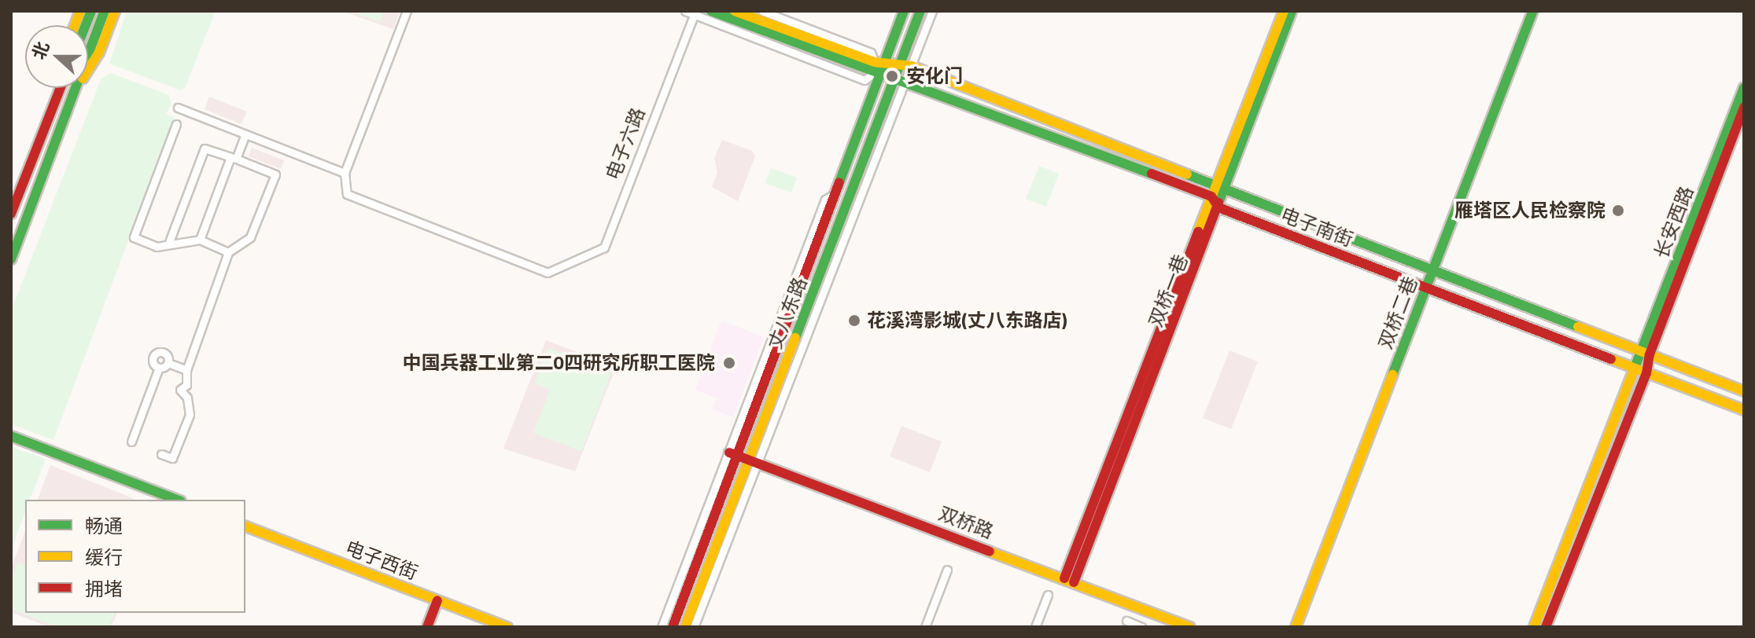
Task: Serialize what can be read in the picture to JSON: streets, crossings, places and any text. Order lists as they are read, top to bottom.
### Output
{
  "streets": {
    "main road": [
      "长安西路",
      "电子南街",
      "双桥一巷",
      "双桥二巷",
      "丈八东路",
      "双桥路",
      "电子西街"
    ],
    "street": ["电子六路"]
  },
  "crossings": [
    ["长安西路", "电子南街"],
    ["电子南街", "双桥一巷"],
    ["电子南街", "双桥二巷"],
    ["电子南街", "丈八东路"],
    ["双桥一巷", "双桥路"],
    ["丈八东路", "双桥路"]
  ],
  "places": [
    "安化门",
    "雁塔区人民检察院",
    "花溪湾影城(丈八东路店)",
    "中国兵器工业第二0四研究所职工医院"
  ],
  "legend": ["畅通", "缓行", "拥堵"],
  "north": "left"
}
